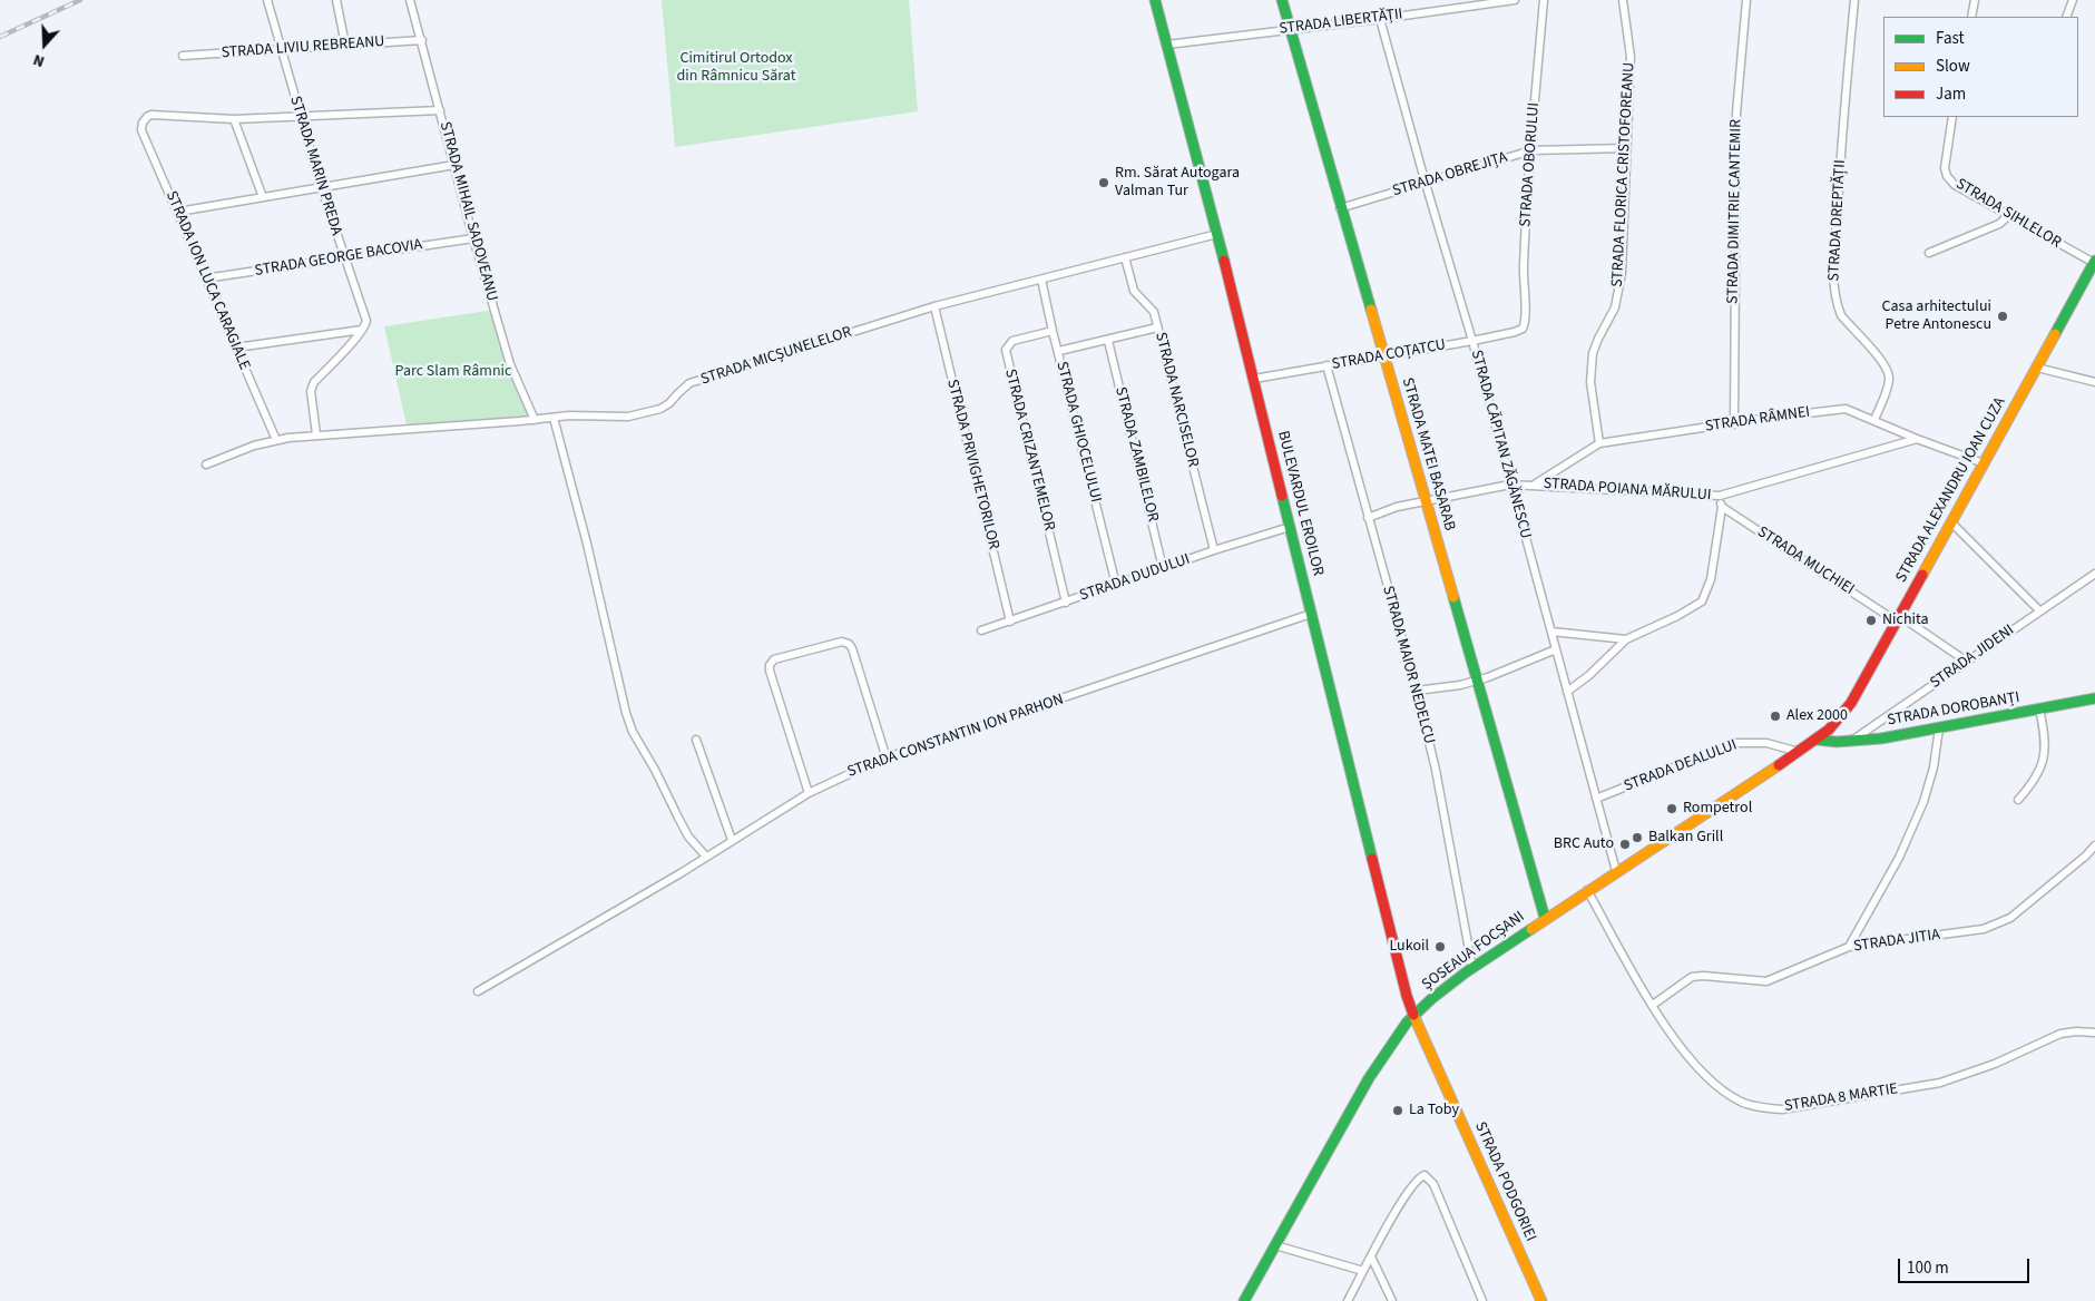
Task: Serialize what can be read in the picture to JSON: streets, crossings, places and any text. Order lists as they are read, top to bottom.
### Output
{
  "streets": {
    "main road": [
      "STRADA MATEI BASARAB",
      "STRADA ALEXANDRU IOAN CUZA",
      "BULEVARDUL EROILOR",
      "STRADA DOROBANȚI",
      "ȘOSEAUA FOCȘANI",
      "STRADA PODGORIEI"
    ],
    "street": [
      "STRADA LIBERTĂȚII",
      "STRADA LIVIU REBREANU",
      "STRADA OBORULUI",
      "STRADA MARIN PREDA",
      "STRADA OBREJIȚA",
      "STRADA FLORICA CRISTOFOREANU",
      "STRADA MIHAIL SADOVEANU",
      "STRADA DIMITRIE CANTEMIR",
      "STRADA SIHLELOR",
      "STRADA DREPTĂȚII",
      "STRADA GEORGE BACOVIA",
      "STRADA ION LUCA CARAGIALE",
      "STRADA COȚATCU",
      "STRADA MICȘUNELELOR",
      "STRADA NARCISELOR",
      "STRADA RÂMNEI",
      "STRADA GHIOCELULUI",
      "STRADA CĂPITAN ZĂGĂNESCU",
      "STRADA CRIZANTEMELOR",
      "STRADA ZAMBILELOR",
      "STRADA PRIVIGHETORILOR",
      "STRADA POIANA MĂRULUI",
      "STRADA MUCHIEI",
      "STRADA DUDULUI",
      "STRADA JIDENI",
      "STRADA MAIOR NEDELCU",
      "STRADA CONSTANTIN ION PARHON",
      "STRADA DEALULUI",
      "STRADA JITIA",
      "STRADA 8 MARTIE"
    ]
  },
  "crossings": [
    ["STRADA LIBERTĂȚII", "STRADA CĂPITAN ZĂGĂNESCU"],
    ["STRADA LIBERTĂȚII", "STRADA MATEI BASARAB"],
    ["STRADA LIBERTĂȚII", "BULEVARDUL EROILOR"],
    ["STRADA LIVIU REBREANU", "STRADA MARIN PREDA"],
    ["STRADA LIVIU REBREANU", "STRADA MIHAIL SADOVEANU"],
    ["STRADA OBORULUI", "STRADA OBREJIȚA"],
    ["STRADA OBORULUI", "STRADA COȚATCU"],
    ["STRADA MARIN PREDA", "STRADA GEORGE BACOVIA"],
    ["STRADA OBREJIȚA", "STRADA FLORICA CRISTOFOREANU"],
    ["STRADA OBREJIȚA", "STRADA CĂPITAN ZĂGĂNESCU"],
    ["STRADA OBREJIȚA", "STRADA MATEI BASARAB"],
    ["STRADA FLORICA CRISTOFOREANU", "STRADA RÂMNEI"],
    ["STRADA MIHAIL SADOVEANU", "STRADA GEORGE BACOVIA"],
    ["STRADA MIHAIL SADOVEANU", "STRADA MICȘUNELELOR"],
    ["STRADA DIMITRIE CANTEMIR", "STRADA RÂMNEI"],
    ["STRADA SIHLELOR", "STRADA ALEXANDRU IOAN CUZA"],
    ["STRADA DREPTĂȚII", "STRADA RÂMNEI"],
    ["STRADA GEORGE BACOVIA", "STRADA ION LUCA CARAGIALE"],
    ["STRADA ION LUCA CARAGIALE", "STRADA MICȘUNELELOR"],
    ["STRADA COȚATCU", "STRADA CĂPITAN ZĂGĂNESCU"],
    ["STRADA COȚATCU", "STRADA MATEI BASARAB"],
    ["STRADA COȚATCU", "BULEVARDUL EROILOR"],
    ["STRADA COȚATCU", "STRADA MAIOR NEDELCU"],
    ["STRADA MICȘUNELELOR", "STRADA NARCISELOR"],
    ["STRADA MICȘUNELELOR", "STRADA GHIOCELULUI"],
    ["STRADA MICȘUNELELOR", "STRADA PRIVIGHETORILOR"],
    ["STRADA MICȘUNELELOR", "BULEVARDUL EROILOR"],
    ["STRADA NARCISELOR", "STRADA DUDULUI"],
    ["STRADA RÂMNEI", "STRADA POIANA MĂRULUI"],
    ["STRADA RÂMNEI", "STRADA ALEXANDRU IOAN CUZA"],
    ["STRADA GHIOCELULUI", "STRADA CRIZANTEMELOR"],
    ["STRADA GHIOCELULUI", "STRADA DUDULUI"],
    ["STRADA CĂPITAN ZĂGĂNESCU", "STRADA POIANA MĂRULUI"],
    ["STRADA CĂPITAN ZĂGĂNESCU", "STRADA DEALULUI"],
    ["STRADA CĂPITAN ZĂGĂNESCU", "ȘOSEAUA FOCȘANI"],
    ["STRADA CRIZANTEMELOR", "STRADA DUDULUI"],
    ["STRADA ZAMBILELOR", "STRADA DUDULUI"],
    ["STRADA MATEI BASARAB", "STRADA POIANA MĂRULUI"],
    ["STRADA MATEI BASARAB", "ȘOSEAUA FOCȘANI"],
    ["STRADA PRIVIGHETORILOR", "STRADA DUDULUI"],
    ["STRADA POIANA MĂRULUI", "STRADA MAIOR NEDELCU"],
    ["STRADA ALEXANDRU IOAN CUZA", "STRADA MUCHIEI"],
    ["STRADA ALEXANDRU IOAN CUZA", "ȘOSEAUA FOCȘANI"],
    ["BULEVARDUL EROILOR", "STRADA DUDULUI"],
    ["BULEVARDUL EROILOR", "STRADA CONSTANTIN ION PARHON"],
    ["BULEVARDUL EROILOR", "ȘOSEAUA FOCȘANI"],
    ["BULEVARDUL EROILOR", "STRADA PODGORIEI"],
    ["STRADA MUCHIEI", "STRADA JIDENI"],
    ["STRADA JIDENI", "STRADA DOROBANȚI"],
    ["STRADA MAIOR NEDELCU", "ȘOSEAUA FOCȘANI"],
    ["STRADA DOROBANȚI", "ȘOSEAUA FOCȘANI"],
    ["STRADA DEALULUI", "ȘOSEAUA FOCȘANI"],
    ["STRADA JITIA", "STRADA 8 MARTIE"],
    ["ȘOSEAUA FOCȘANI", "STRADA 8 MARTIE"],
    ["ȘOSEAUA FOCȘANI", "STRADA PODGORIEI"]
  ],
  "parks": ["Cimitirul Ortodox din Râmnicu Sărat", "Parc Slam Râmnic"],
  "places": [
    "Rm. Sărat Autogara Valman Tur",
    "Casa arhitectului Petre Antonescu",
    "Nichita",
    "Alex 2000",
    "Rompetrol",
    "Balkan Grill",
    "BRC Auto",
    "Lukoil",
    "La Toby"
  ],
  "legend": ["Fast", "Slow", "Jam"],
  "scale_bar": "100 m",
  "north": "bottom"
}
